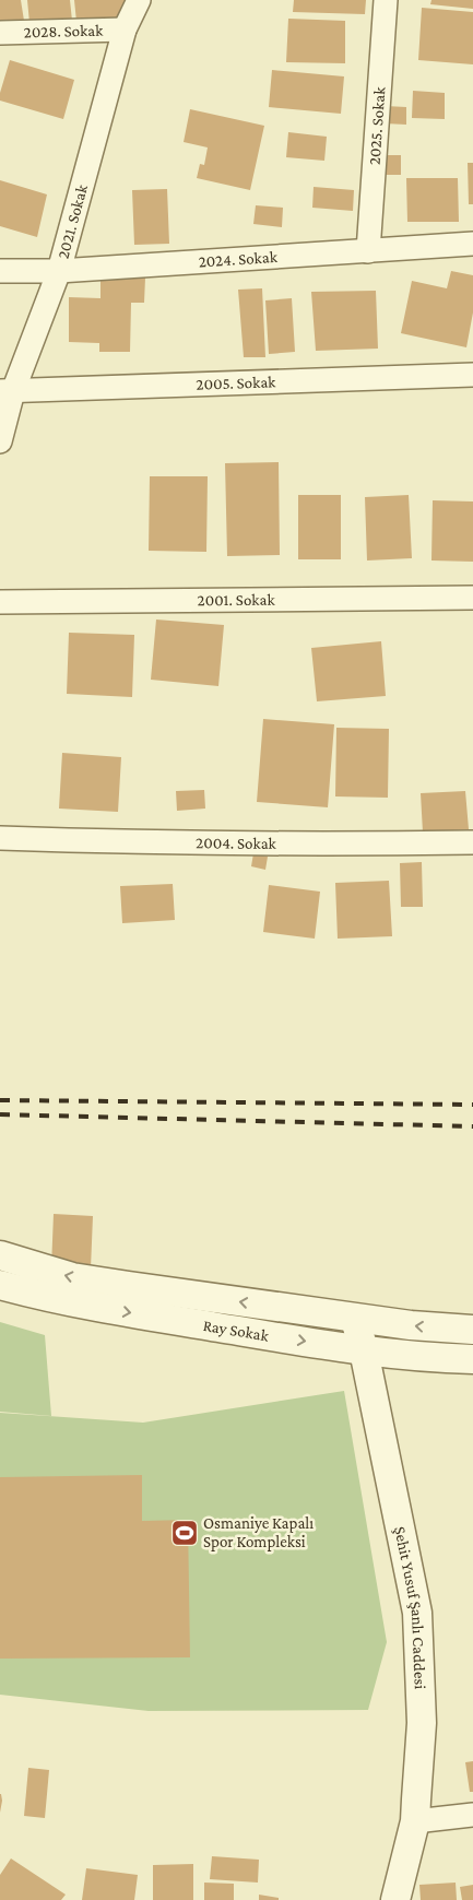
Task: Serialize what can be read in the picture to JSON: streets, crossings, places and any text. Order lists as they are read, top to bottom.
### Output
{
  "streets": {
    "street": [
      "2028. Sokak",
      "2025. Sokak",
      "2021. Sokak",
      "2024. Sokak",
      "2005. Sokak",
      "2001. Sokak",
      "2004. Sokak",
      "Ray Sokak",
      "Şehit Yusuf Şanlı Caddesi"
    ]
  },
  "crossings": [
    ["2028. Sokak", "2021. Sokak"],
    ["2025. Sokak", "2024. Sokak"],
    ["2021. Sokak", "2024. Sokak"],
    ["2021. Sokak", "2005. Sokak"],
    ["Ray Sokak", "Şehit Yusuf Şanlı Caddesi"]
  ],
  "places": {
    "sports": ["Osmaniye Kapalı Spor Kompleksi"]
  }
}
